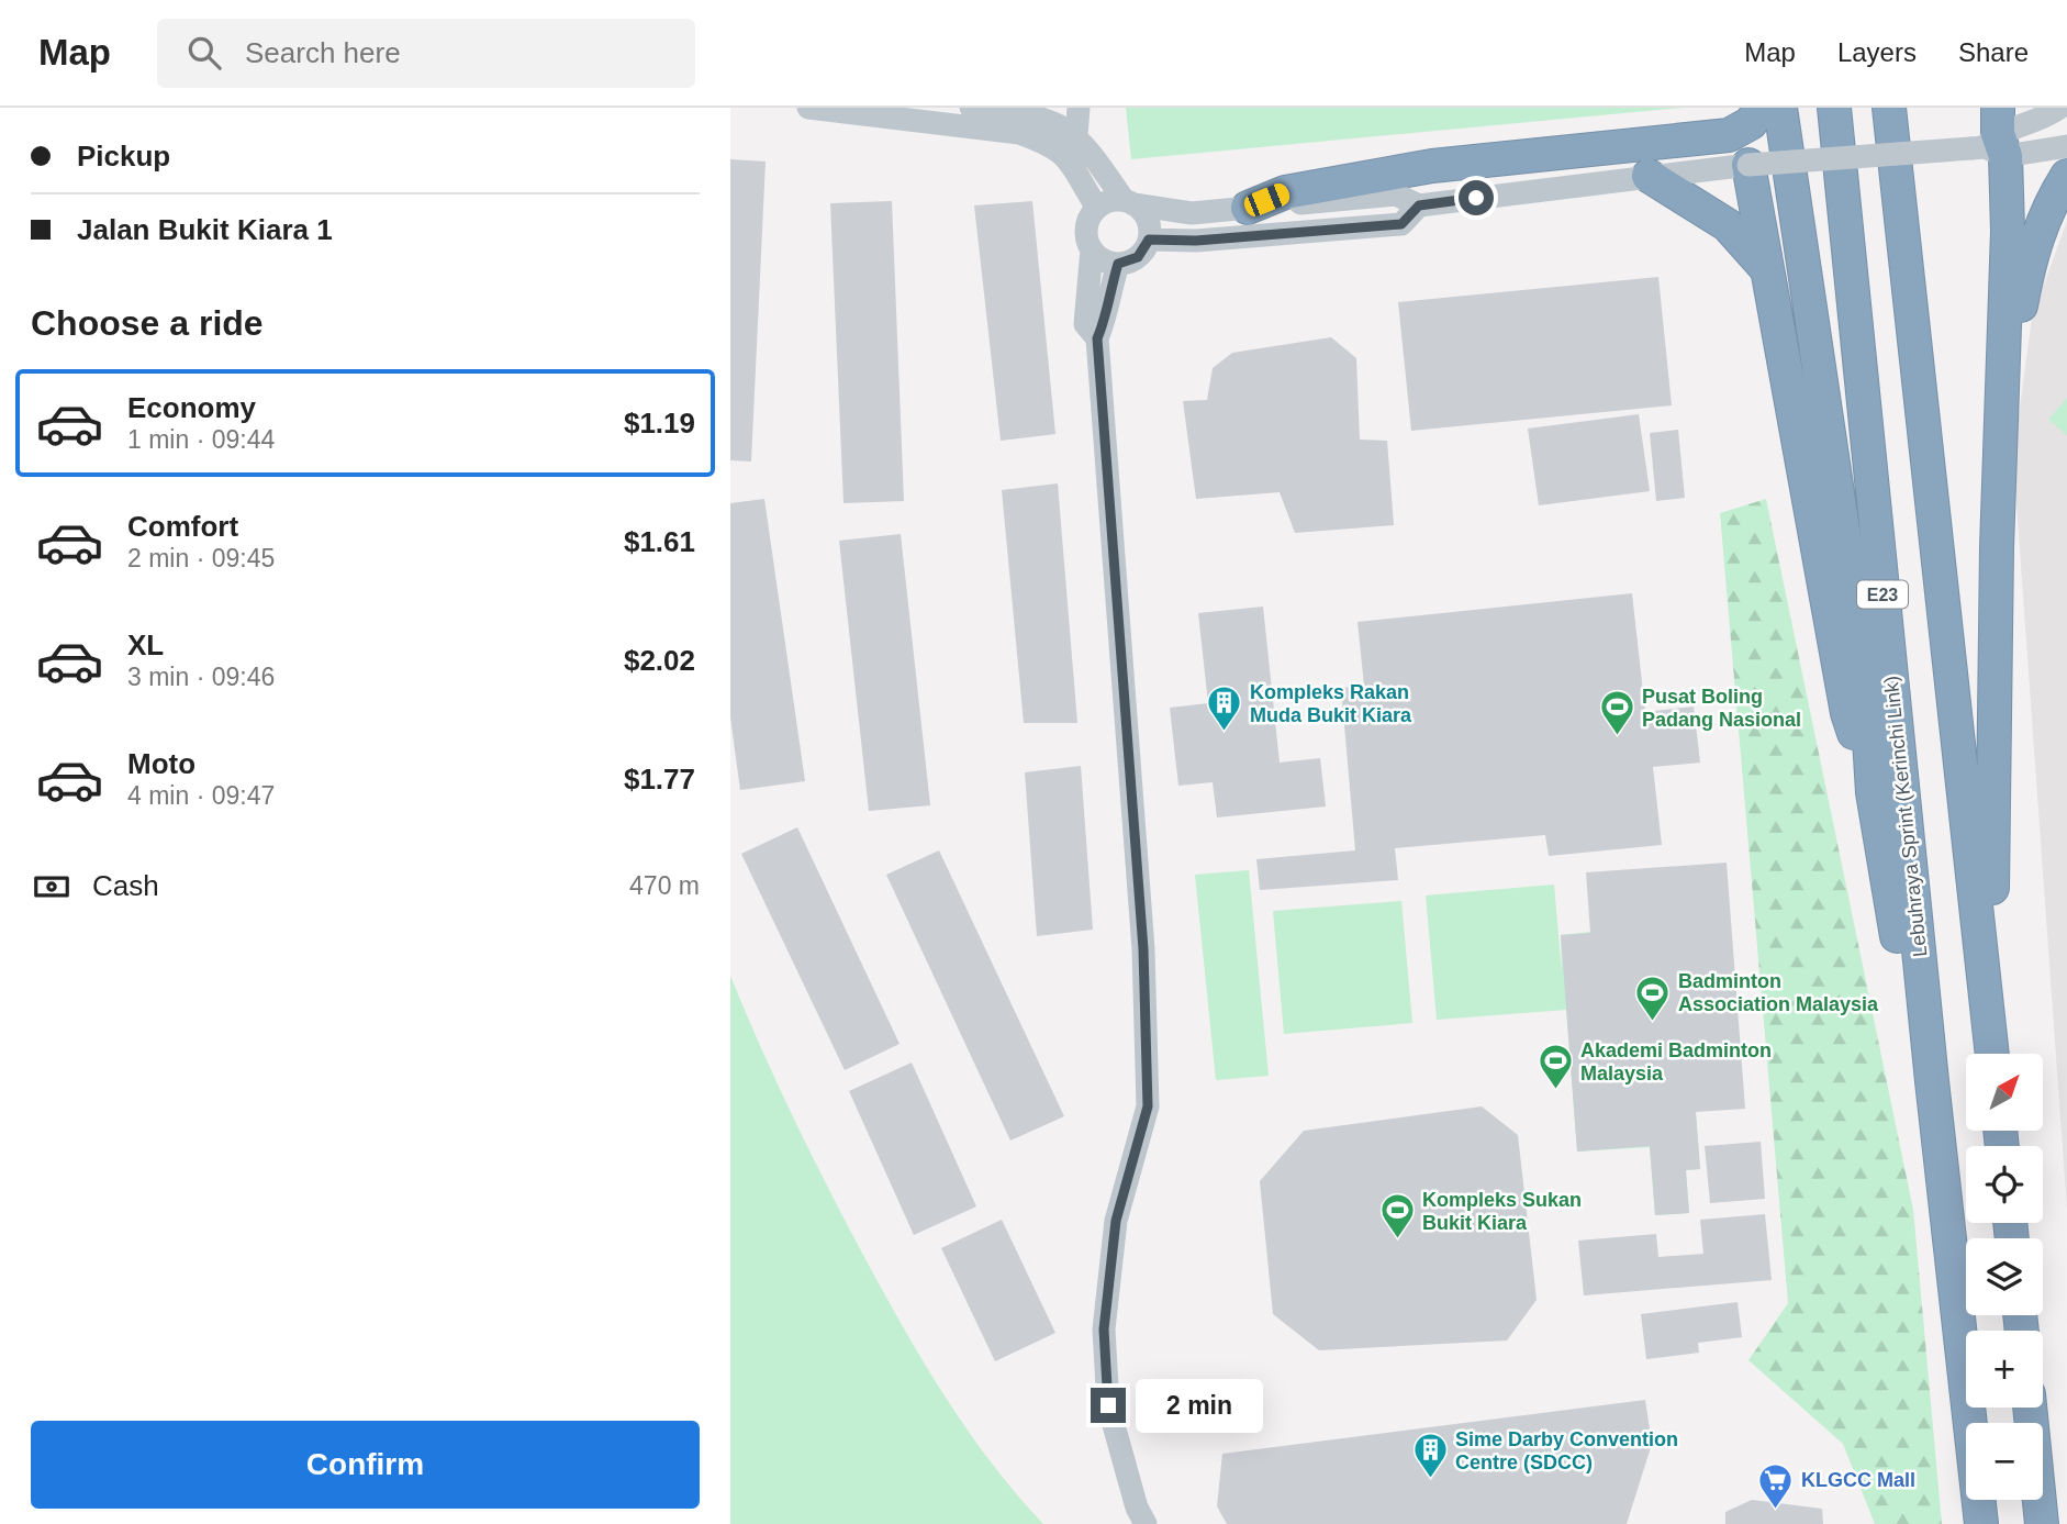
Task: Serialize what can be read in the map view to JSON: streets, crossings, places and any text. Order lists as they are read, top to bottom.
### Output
{
  "streets": {
    "highway": ["E23", "Lebuhraya Sprint (Kerinchi Link)"]
  },
  "places": {
    "building": ["Kompleks Rakan Muda Bukit Kiara", "Sime Darby Convention Centre (SDCC)"],
    "sports": [
      "Pusat Boling Padang Nasional",
      "Badminton Association Malaysia",
      "Akademi Badminton Malaysia",
      "Kompleks Sukan Bukit Kiara"
    ],
    "supermarket": ["KLGCC Mall"]
  },
  "north": "top right",
  "page": {
    "header": "Map",
    "search": "Search here",
    "nav": ["Map", "Layers", "Share"],
    "banner": ["Pickup", "Jalan Bukit Kiara 1"],
    "heading": "Choose a ride",
    "list": [
      {
        "name": "Economy",
        "note": "1 min · 09:44",
        "value": "$1.19"
      },
      {
        "name": "Comfort",
        "note": "2 min · 09:45",
        "value": "$1.61"
      },
      {
        "name": "XL",
        "note": "3 min · 09:46",
        "value": "$2.02"
      },
      {
        "name": "Moto",
        "note": "4 min · 09:47",
        "value": "$1.77"
      }
    ],
    "pay": ["Cash", "470 m"],
    "map_buttons": ["+", "−"],
    "bubble": "2 min",
    "buttons": "Confirm"
  }
}
